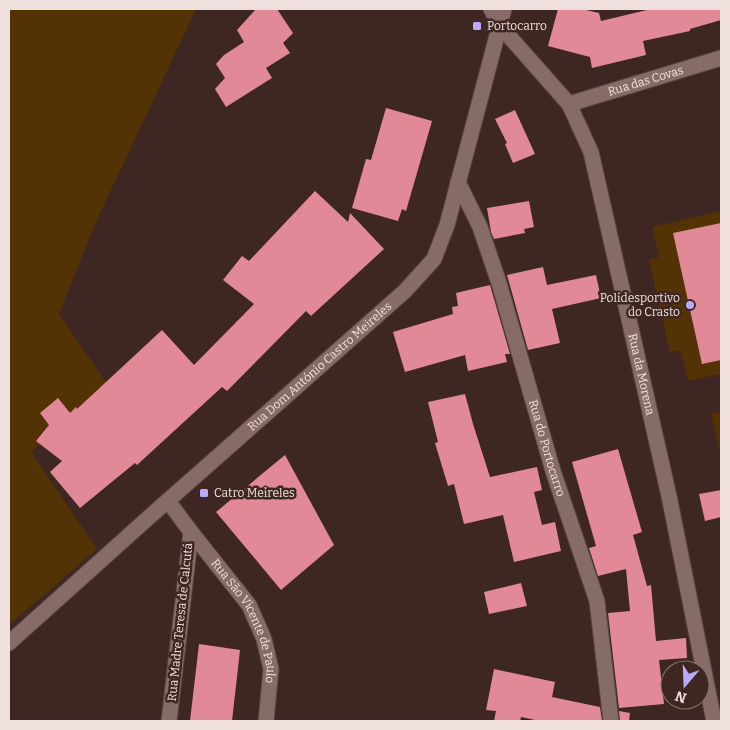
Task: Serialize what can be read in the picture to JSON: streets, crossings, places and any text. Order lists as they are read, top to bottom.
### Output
{
  "streets": {
    "street": [
      "Rua das Covas",
      "Rua Dom António Castro Meireles",
      "Rua da Morena",
      "Rua do Portocarro",
      "Rua Madre Teresa de Calcutá",
      "Rua São Vicente de Paulo"
    ]
  },
  "crossings": [
    ["Rua das Covas", "Rua da Morena"],
    ["Rua Dom António Castro Meireles", "Rua da Morena"],
    ["Rua Dom António Castro Meireles", "Rua do Portocarro"],
    ["Rua Dom António Castro Meireles", "Rua Madre Teresa de Calcutá"],
    ["Rua Madre Teresa de Calcutá", "Rua São Vicente de Paulo"]
  ],
  "places": {
    "transit": ["Portocarro", "Catro Meireles"],
    "other": ["Polidesportivo do Crasto"]
  },
  "north": "bottom"
}
